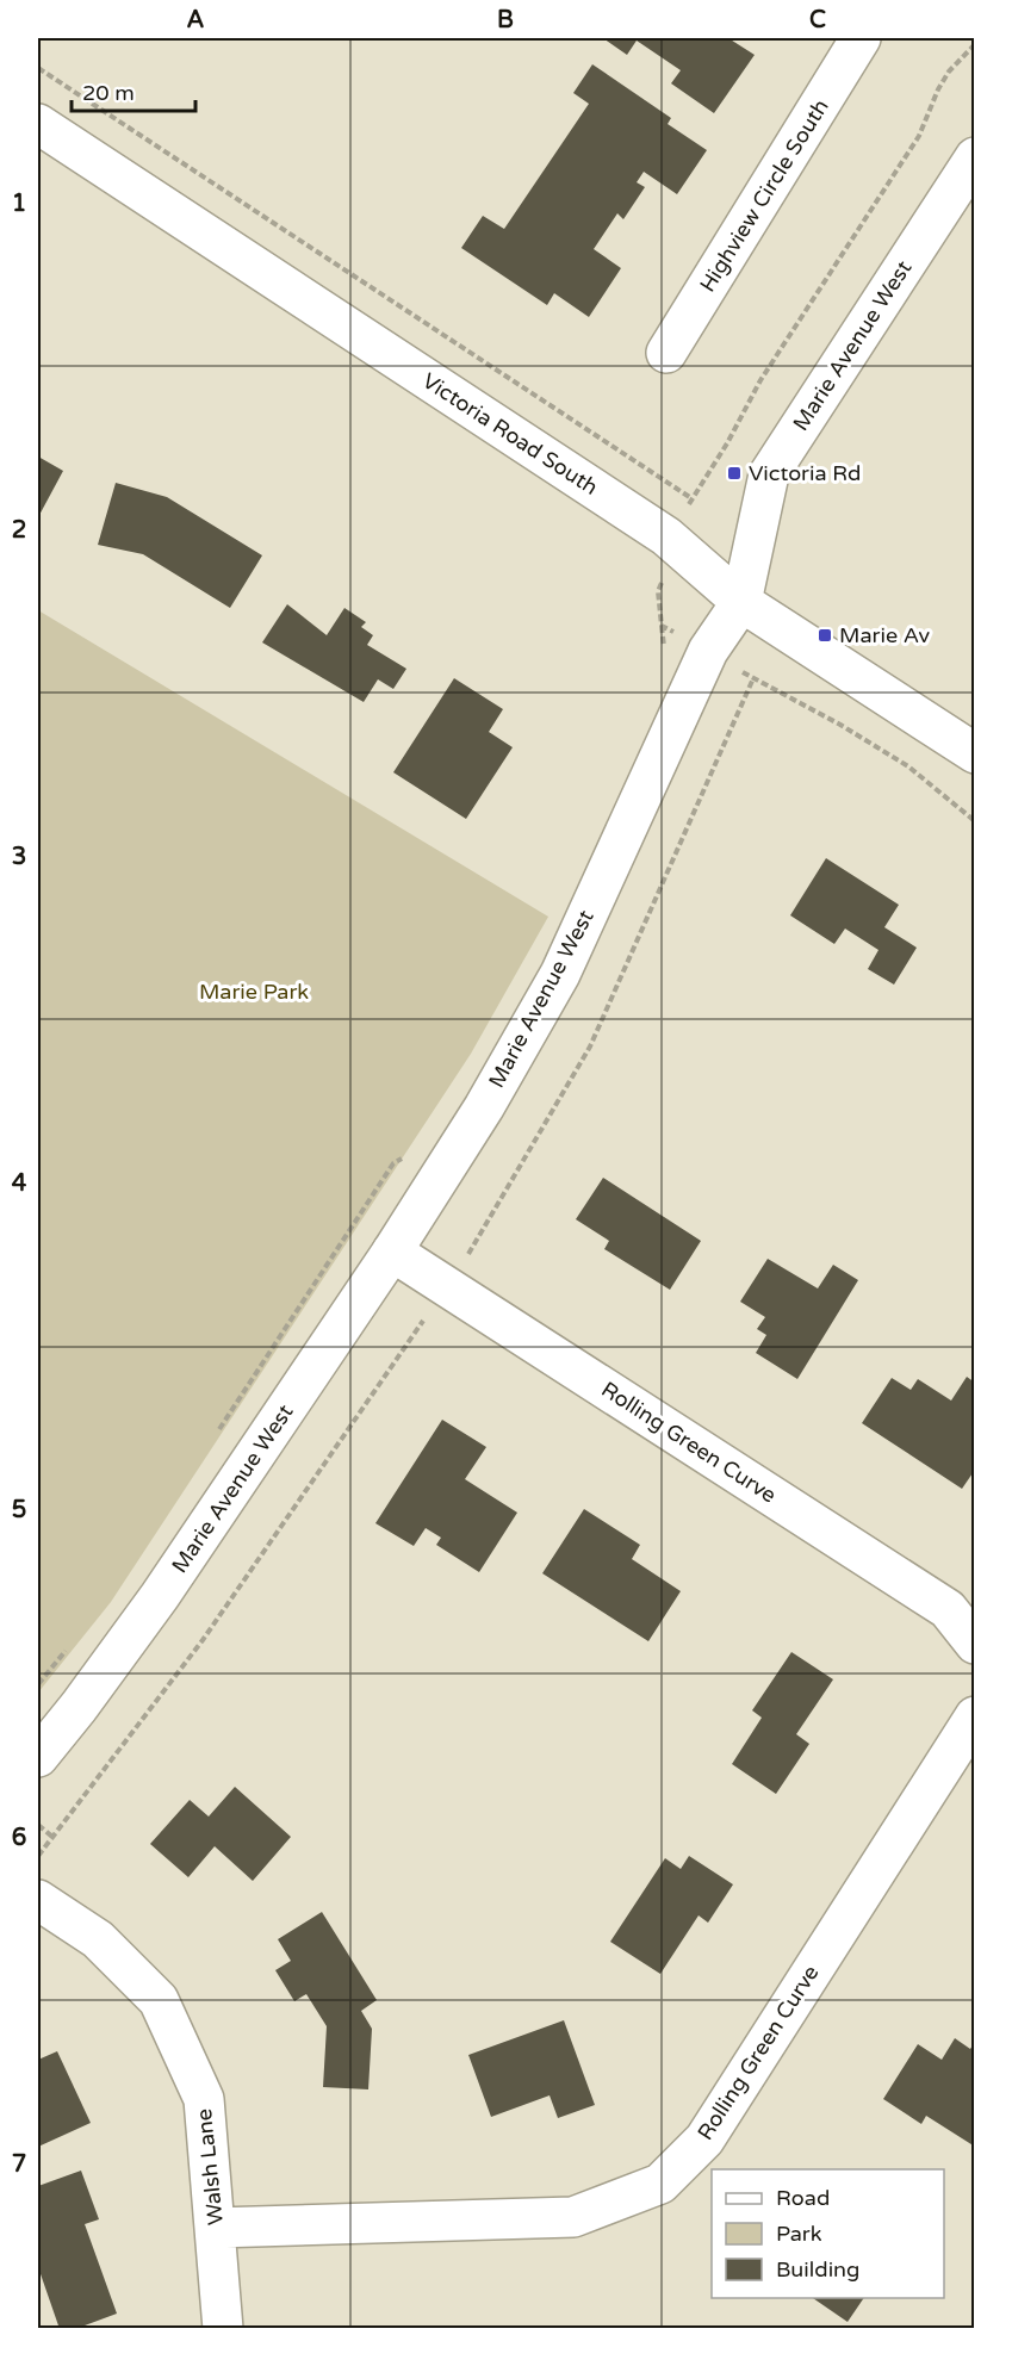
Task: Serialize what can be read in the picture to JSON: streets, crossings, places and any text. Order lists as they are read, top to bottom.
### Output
{
  "streets": {
    "street": [
      "Highview Circle South",
      "Marie Avenue West",
      "Victoria Road South",
      "Rolling Green Curve",
      "Walsh Lane"
    ]
  },
  "crossings": [
    ["Marie Avenue West", "Victoria Road South"],
    ["Marie Avenue West", "Rolling Green Curve"],
    ["Rolling Green Curve", "Walsh Lane"]
  ],
  "parks": ["Marie Park"],
  "places": {
    "transit": ["Victoria Rd", "Marie Av"]
  },
  "legend": ["Road", "Park", "Building"],
  "scale_bar": "20 m",
  "grid": {
    "columns": ["A", "B", "C"],
    "rows": [
      "1",
      "2",
      "3",
      "4",
      "5",
      "6",
      "7"
    ]
  }
}
